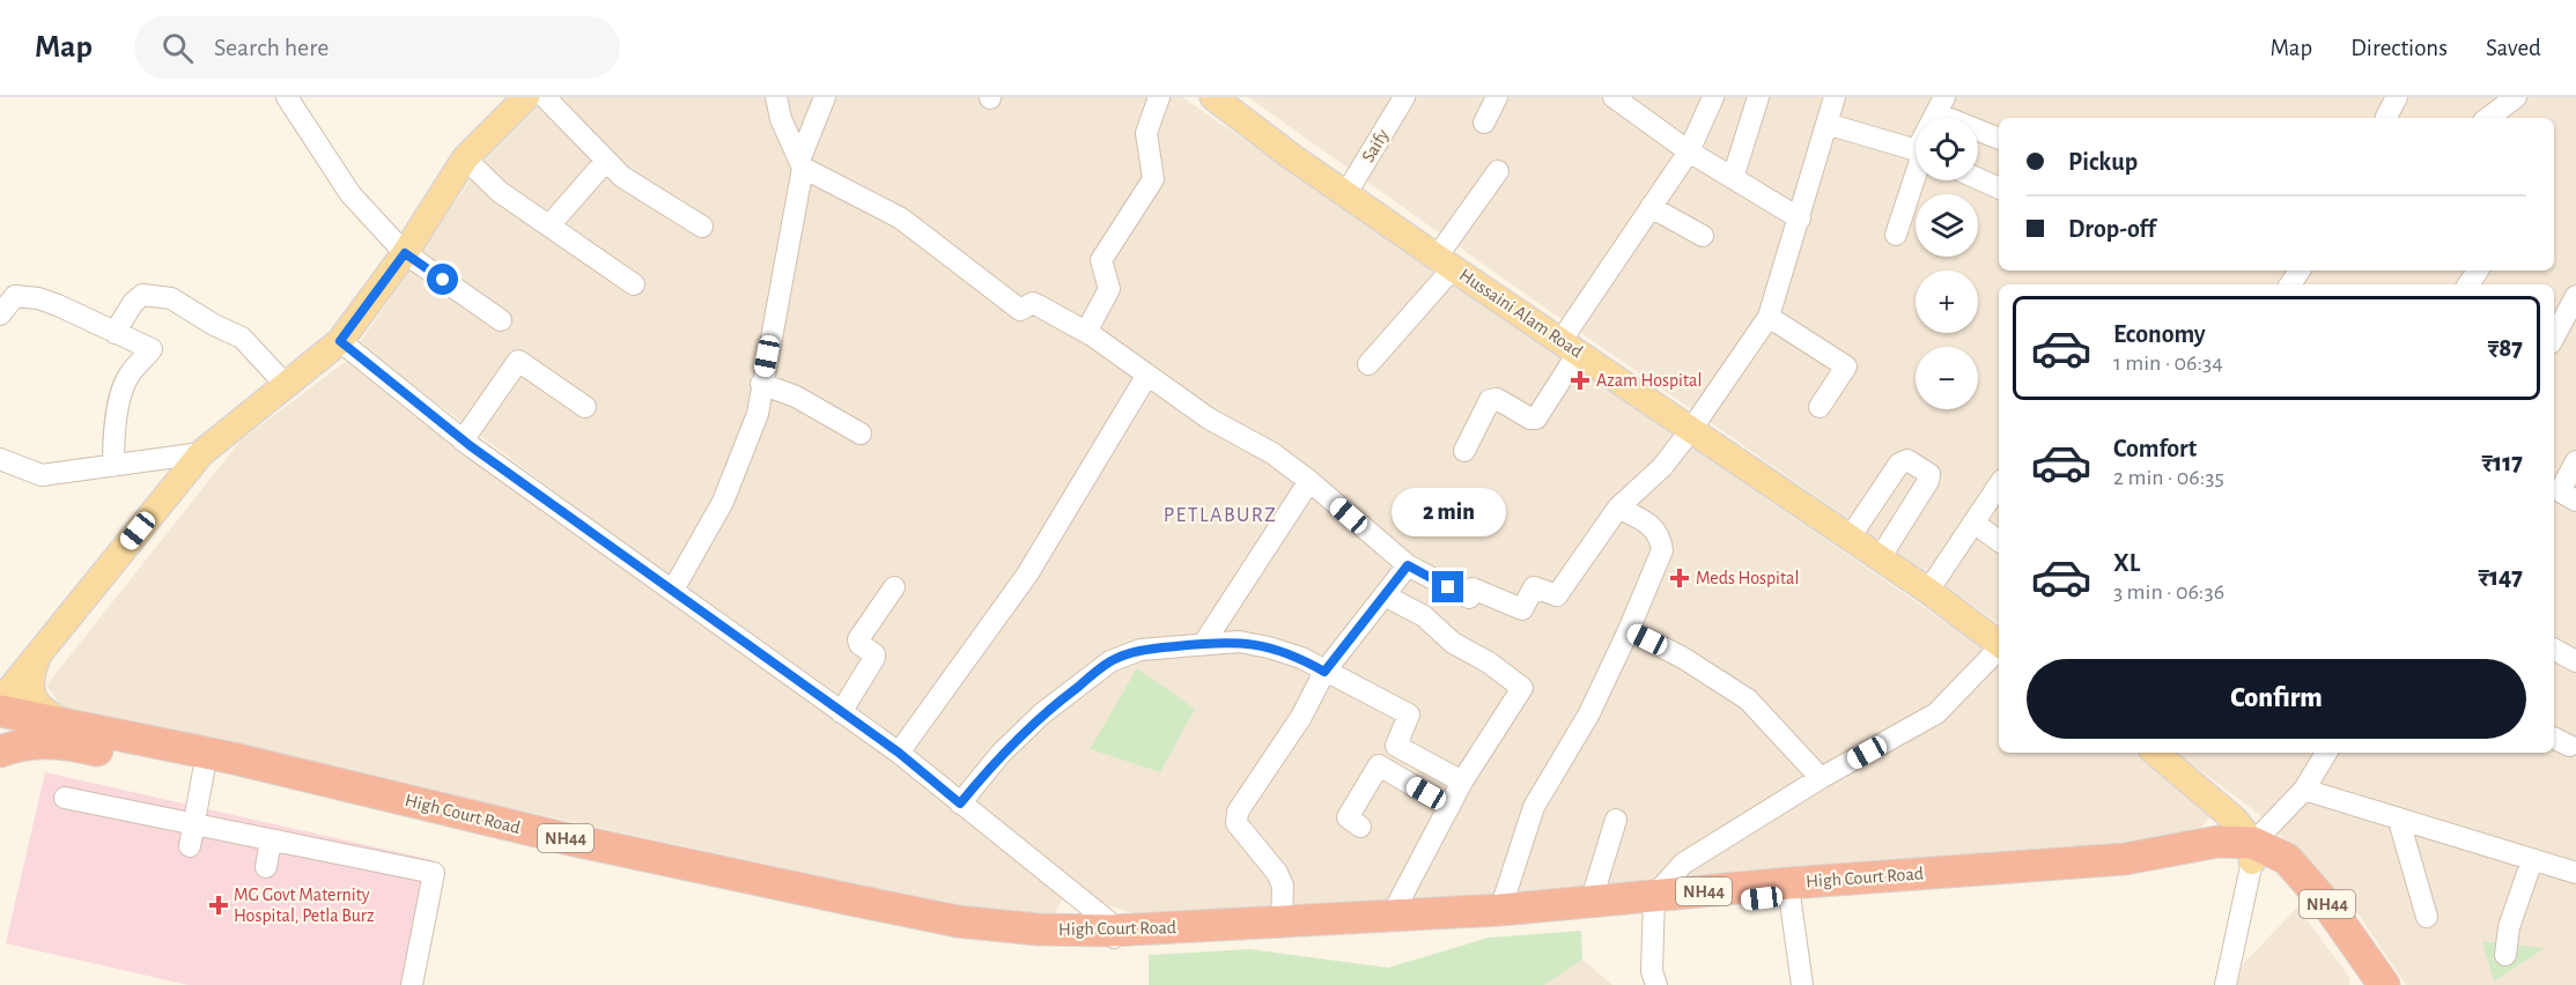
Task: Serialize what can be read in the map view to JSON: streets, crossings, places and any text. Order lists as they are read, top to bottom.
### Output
{
  "streets": {
    "highway": ["High Court Road", "NH44"],
    "main road": ["Hussaini Alam Road"],
    "street": ["Saify"]
  },
  "crossings": [
    ["Saify", "Hussaini Alam Road"],
    ["High Court Road", "NH44"]
  ],
  "districts": ["PETLABURZ"],
  "places": {
    "health": ["Azam Hospital", "Meds Hospital", "MG Govt Maternity Hospital, Petla Burz"]
  },
  "page": {
    "header": "Map",
    "search": "Search here",
    "nav": ["Map", "Directions", "Saved"],
    "map_buttons": ["+", "−"],
    "banner": ["Pickup", "Drop-off"],
    "list": [
      {
        "name": "Economy",
        "note": "1 min · 06:34",
        "value": "₹87"
      },
      {
        "name": "Comfort",
        "note": "2 min · 06:35",
        "value": "₹117"
      },
      {
        "name": "XL",
        "note": "3 min · 06:36",
        "value": "₹147"
      }
    ],
    "bubble": "2 min",
    "buttons": "Confirm"
  }
}
